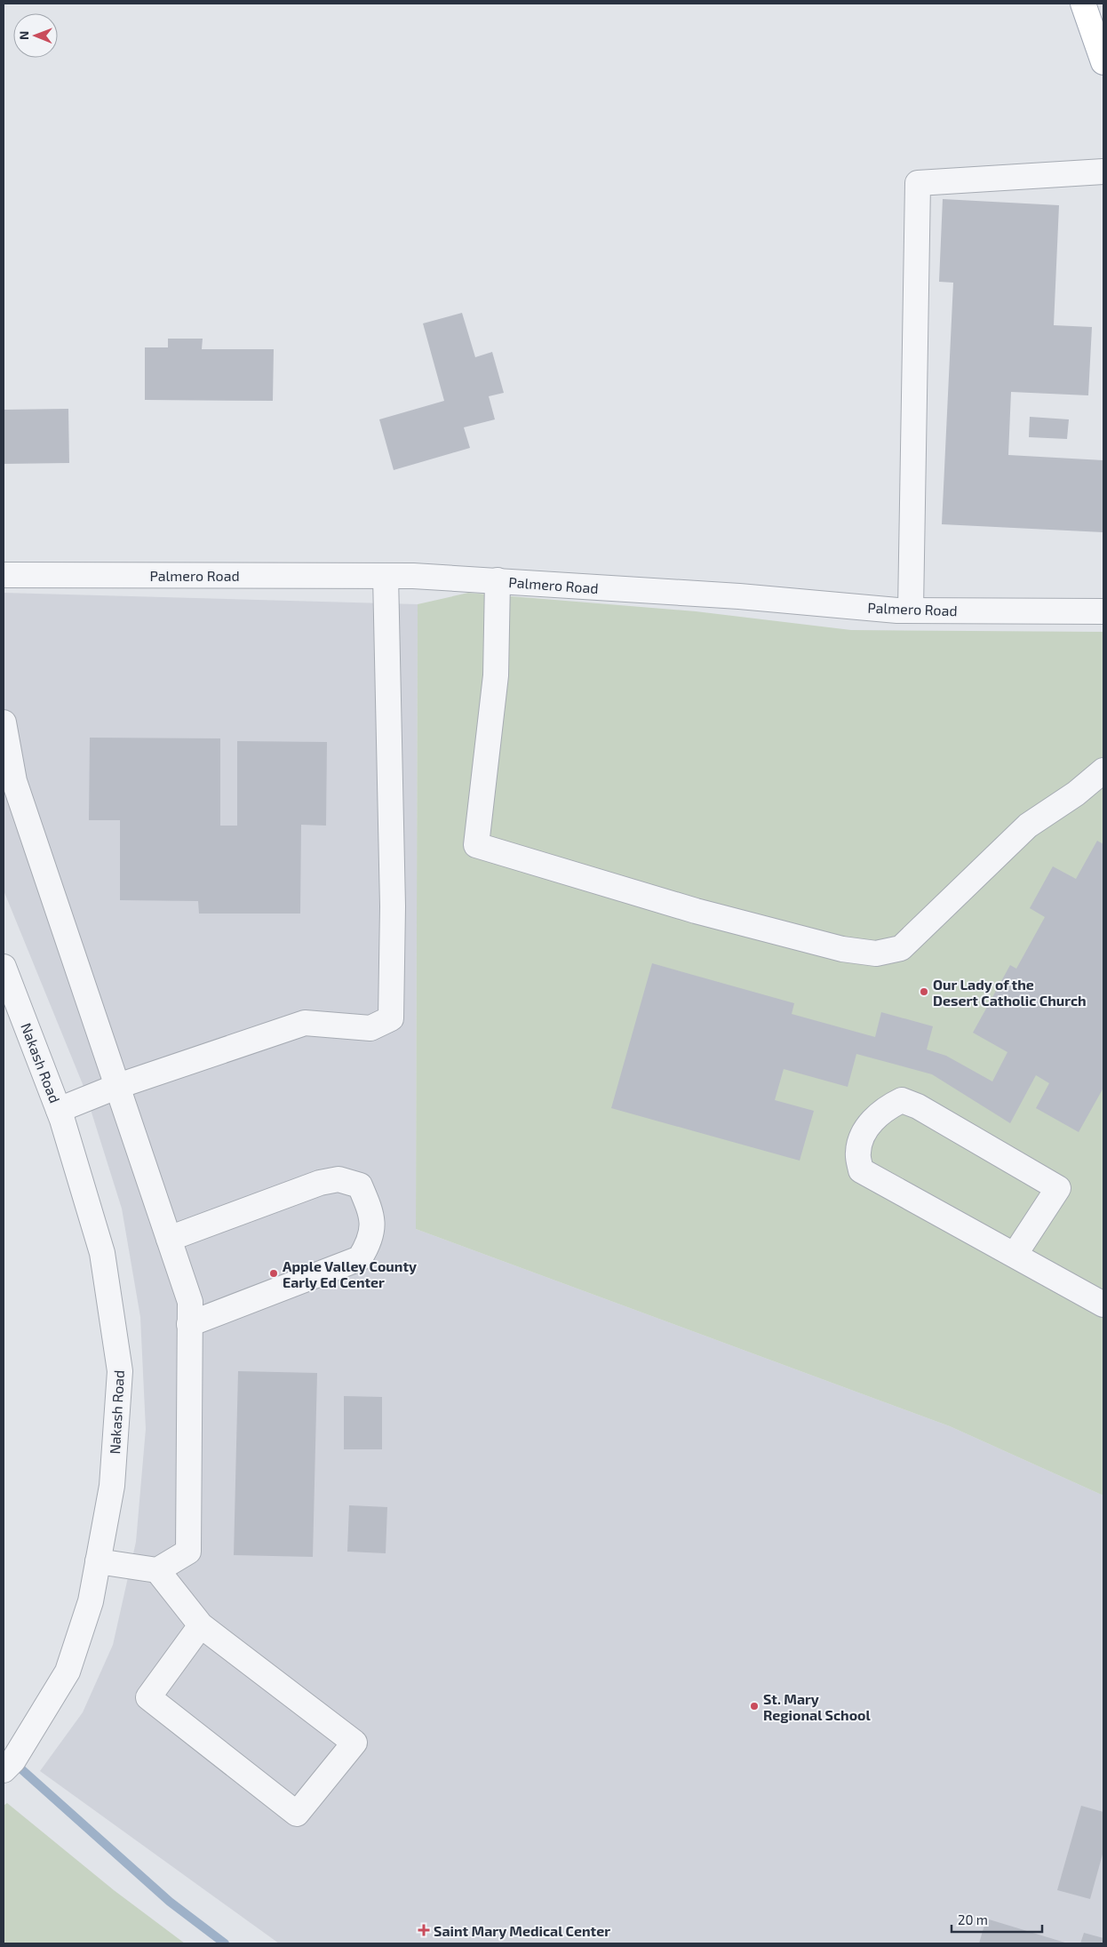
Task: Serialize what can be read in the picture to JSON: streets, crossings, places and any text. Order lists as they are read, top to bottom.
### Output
{
  "streets": {
    "street": ["Palmero Road", "Nakash Road"]
  },
  "places": {
    "other": ["Our Lady of the Desert Catholic Church", "Apple Valley County Early Ed Center", "St. Mary Regional School"],
    "health": ["Saint Mary Medical Center"]
  },
  "scale_bar": "20 m",
  "north": "left"
}
